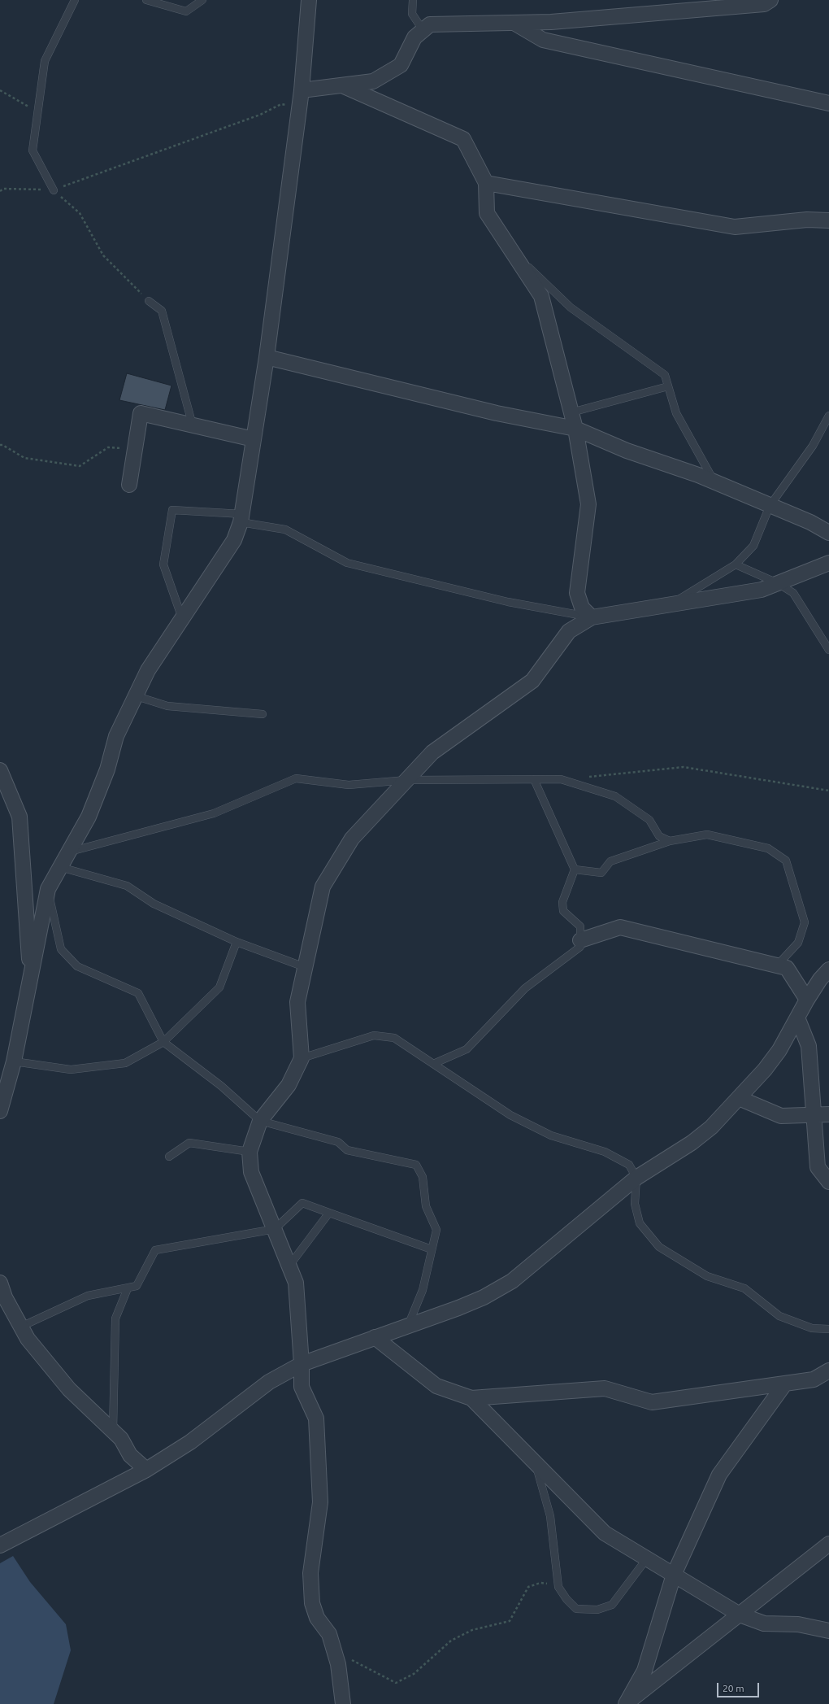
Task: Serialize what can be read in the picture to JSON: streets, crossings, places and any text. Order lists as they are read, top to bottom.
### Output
{
  "scale_bar": "20 m"
}
